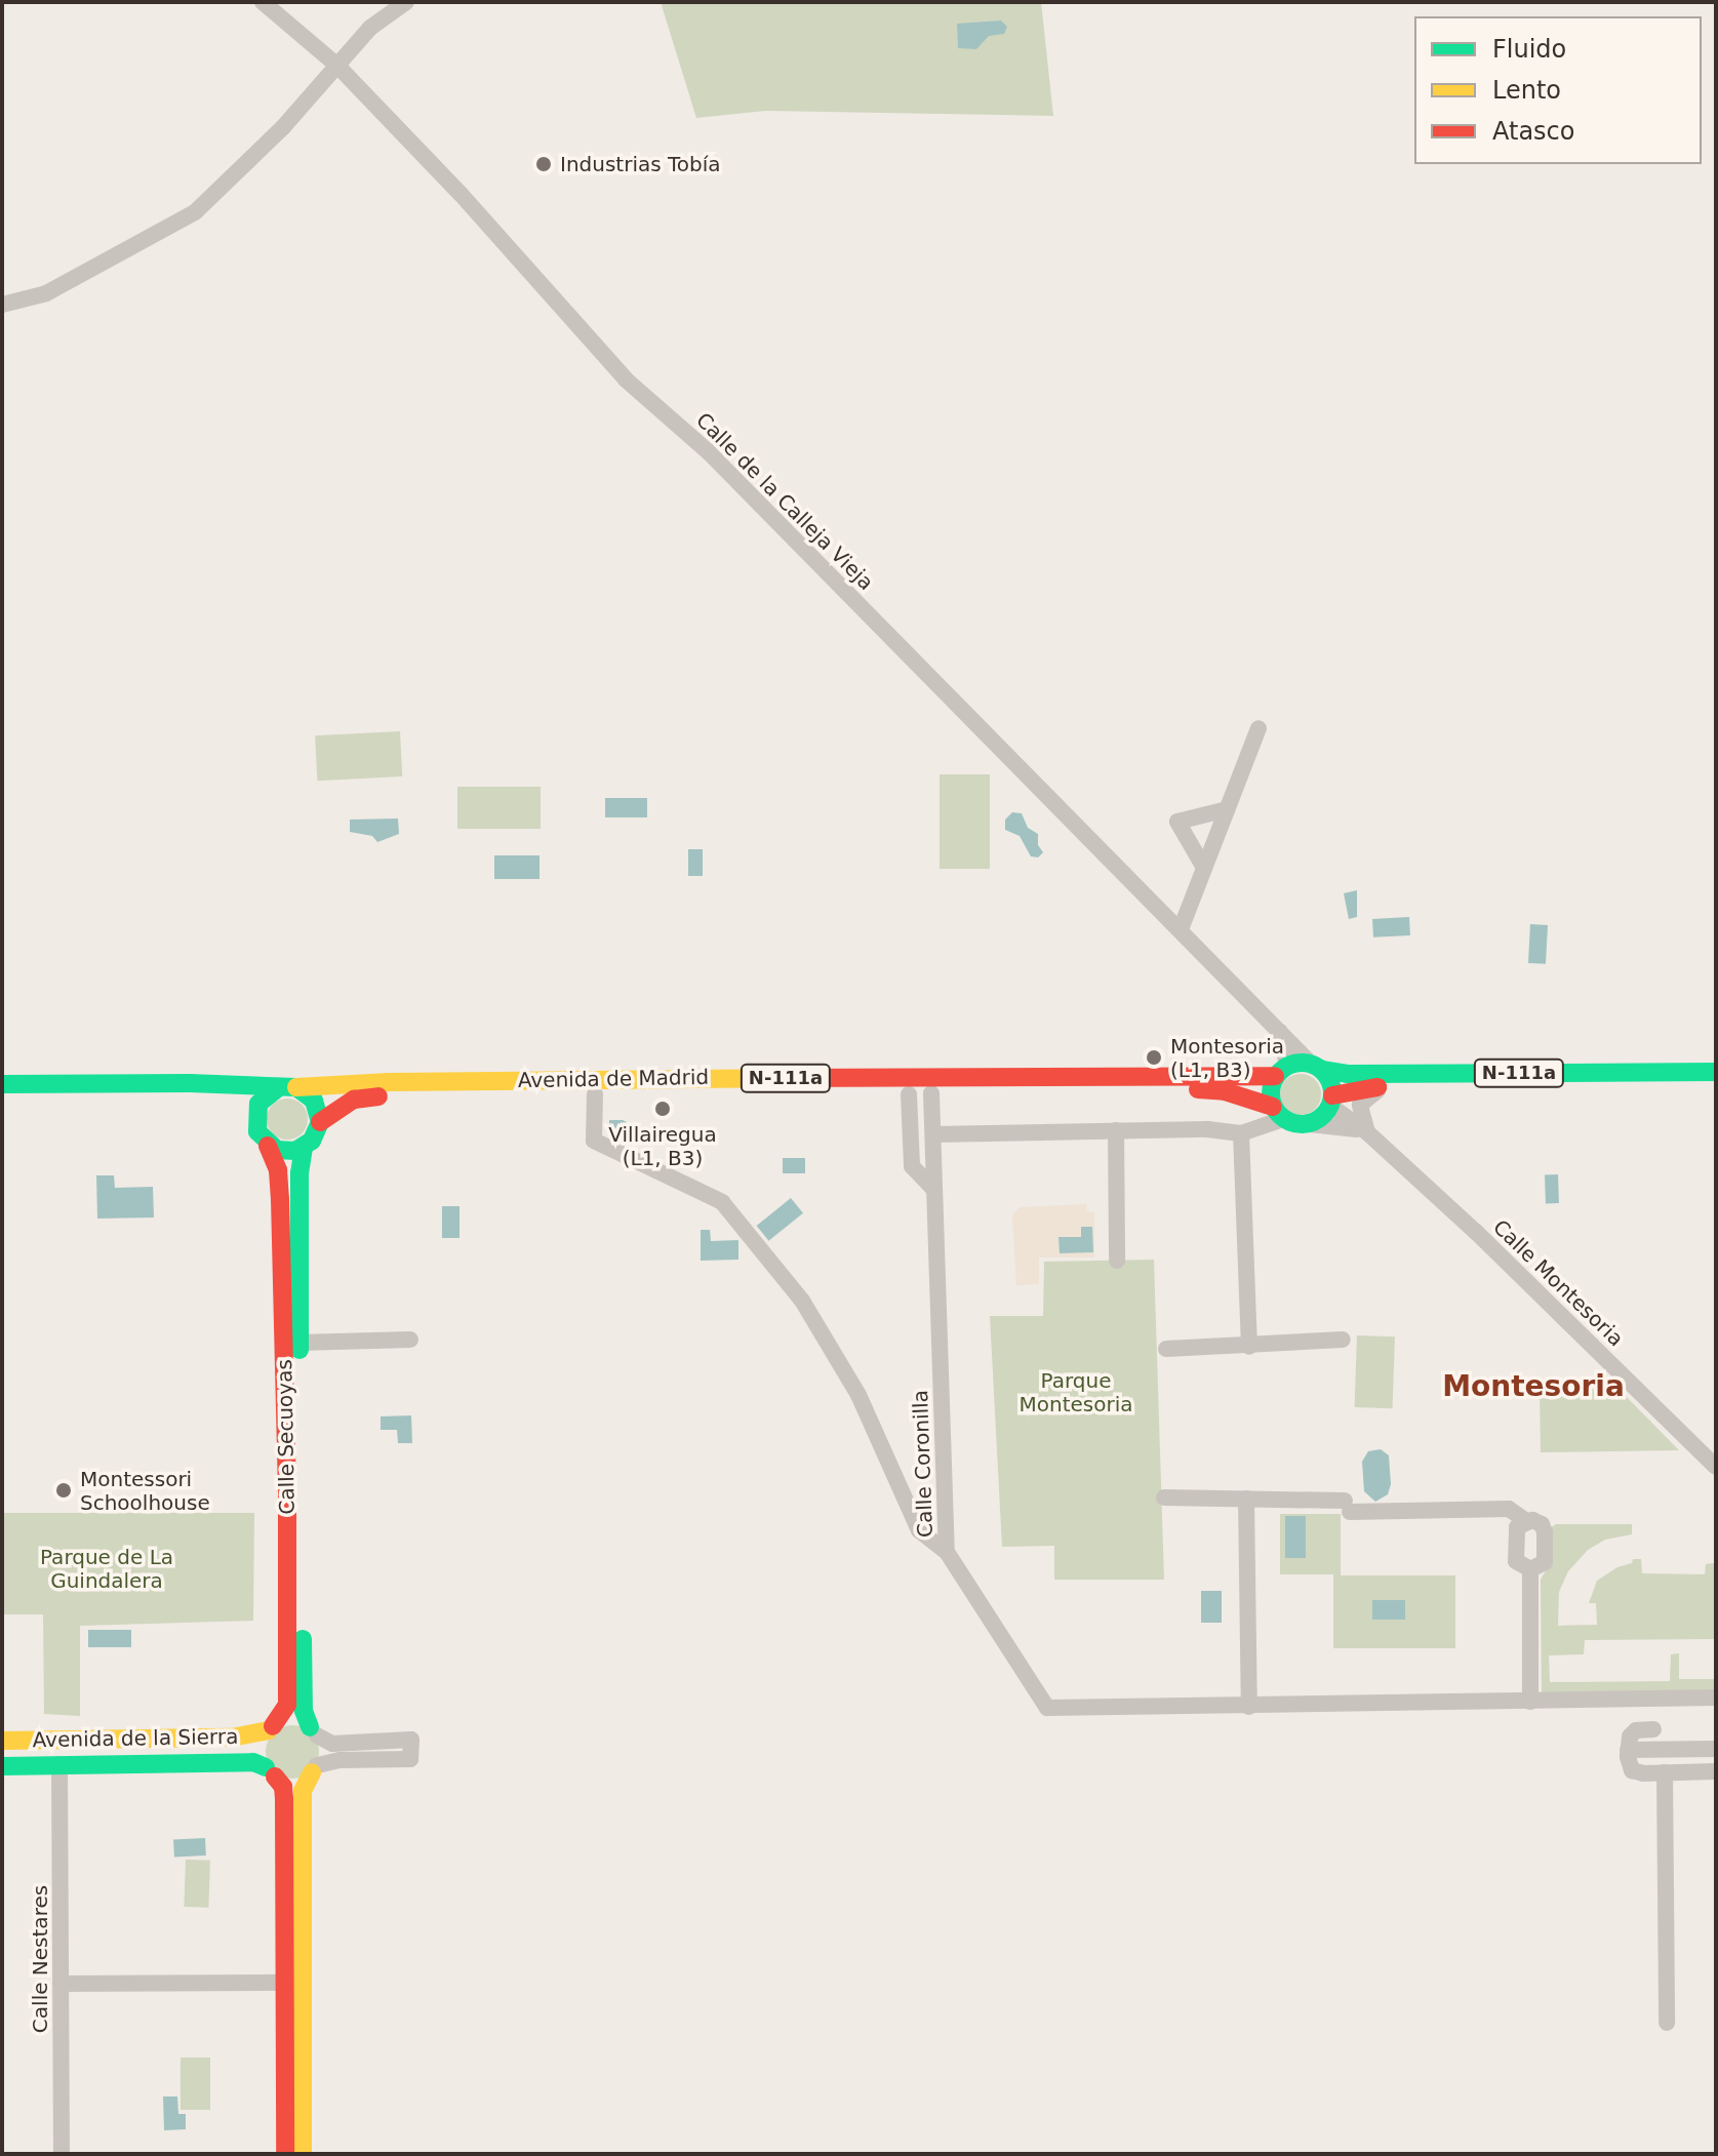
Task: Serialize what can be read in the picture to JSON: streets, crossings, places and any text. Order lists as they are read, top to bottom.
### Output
{
  "streets": {
    "main road": [
      "N-111a",
      "Avenida de Madrid",
      "Calle Secuoyas",
      "Avenida de la Sierra"
    ],
    "street": [
      "Calle de la Calleja Vieja",
      "Calle Montesoria",
      "Calle Coronilla",
      "Calle Nestares"
    ]
  },
  "crossings": [
    ["N-111a", "Avenida de Madrid"],
    ["N-111a", "Calle Montesoria"],
    ["N-111a", "Calle Secuoyas"],
    ["Avenida de Madrid", "Calle Montesoria"],
    ["Avenida de Madrid", "Calle Secuoyas"],
    ["Avenida de Madrid", "Calle Coronilla"],
    ["Calle Secuoyas", "Avenida de la Sierra"],
    ["Avenida de la Sierra", "Calle Nestares"]
  ],
  "districts": ["Montesoria"],
  "parks": ["Parque Montesoria", "Parque de La Guindalera"],
  "places": [
    "Industrias Tobía",
    "Montesoria (L1, B3)",
    "Villairegua (L1, B3)",
    "Montessori Schoolhouse"
  ],
  "legend": ["Fluido", "Lento", "Atasco"]
}
